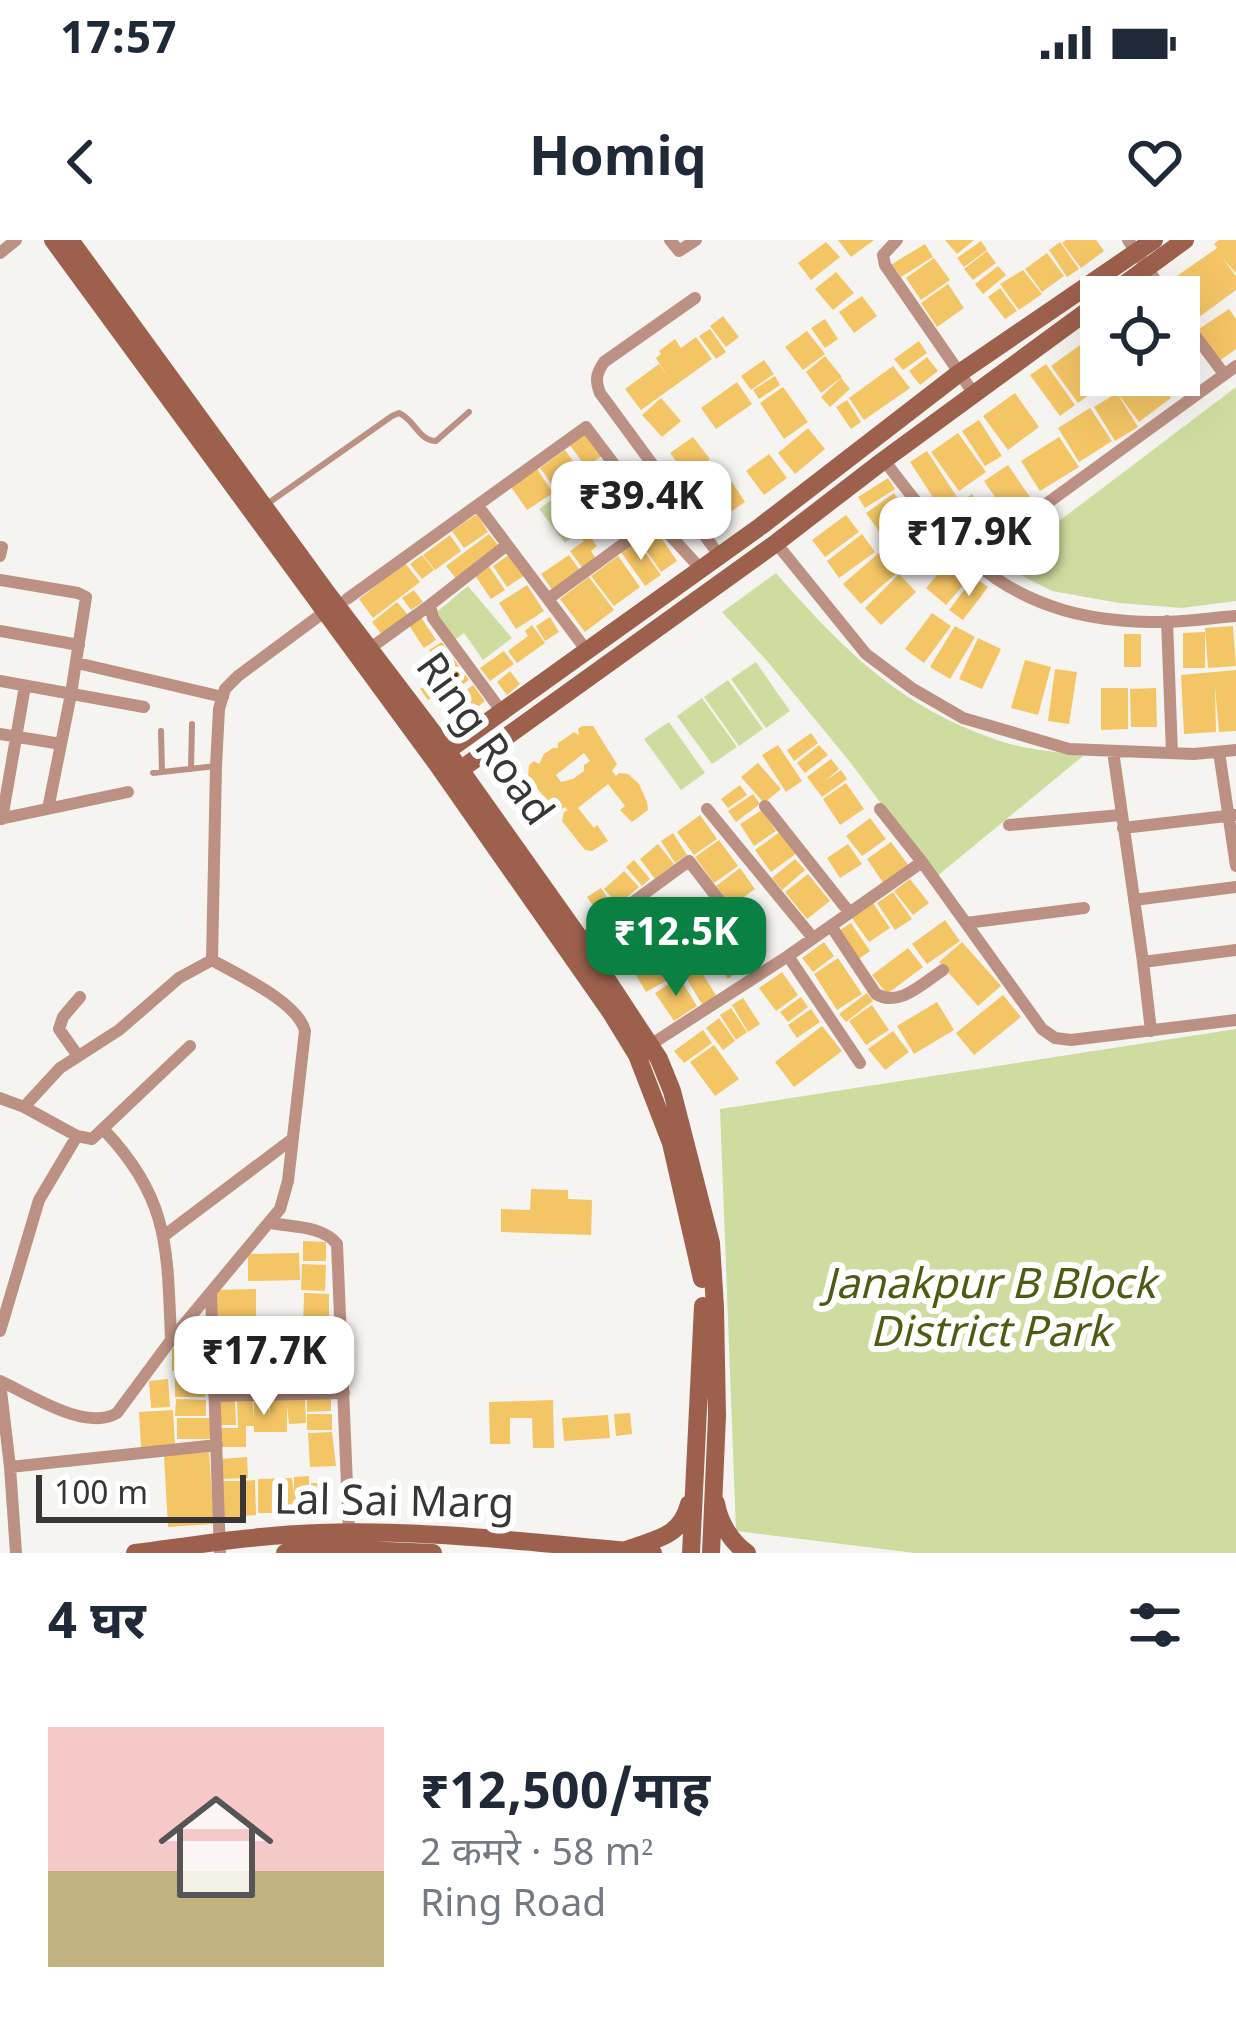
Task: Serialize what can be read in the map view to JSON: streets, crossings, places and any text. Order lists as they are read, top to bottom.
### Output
{
  "streets": {
    "street": ["Ring Road", "Lal Sai Marg"]
  },
  "parks": ["Janakpur B Block District Park"],
  "scale_bar": "100 m",
  "page": {
    "status": "17:57",
    "header": "Homiq",
    "price": [
      "₹39.4K",
      "₹17.9K",
      "₹12.5K",
      "₹17.7K"
    ],
    "scale": "100 m",
    "heading": "4 घर",
    "list": [
      {
        "name": "₹12,500/माह",
        "note": "2 कमरे · 58 m² · Ring Road"
      }
    ]
  }
}
